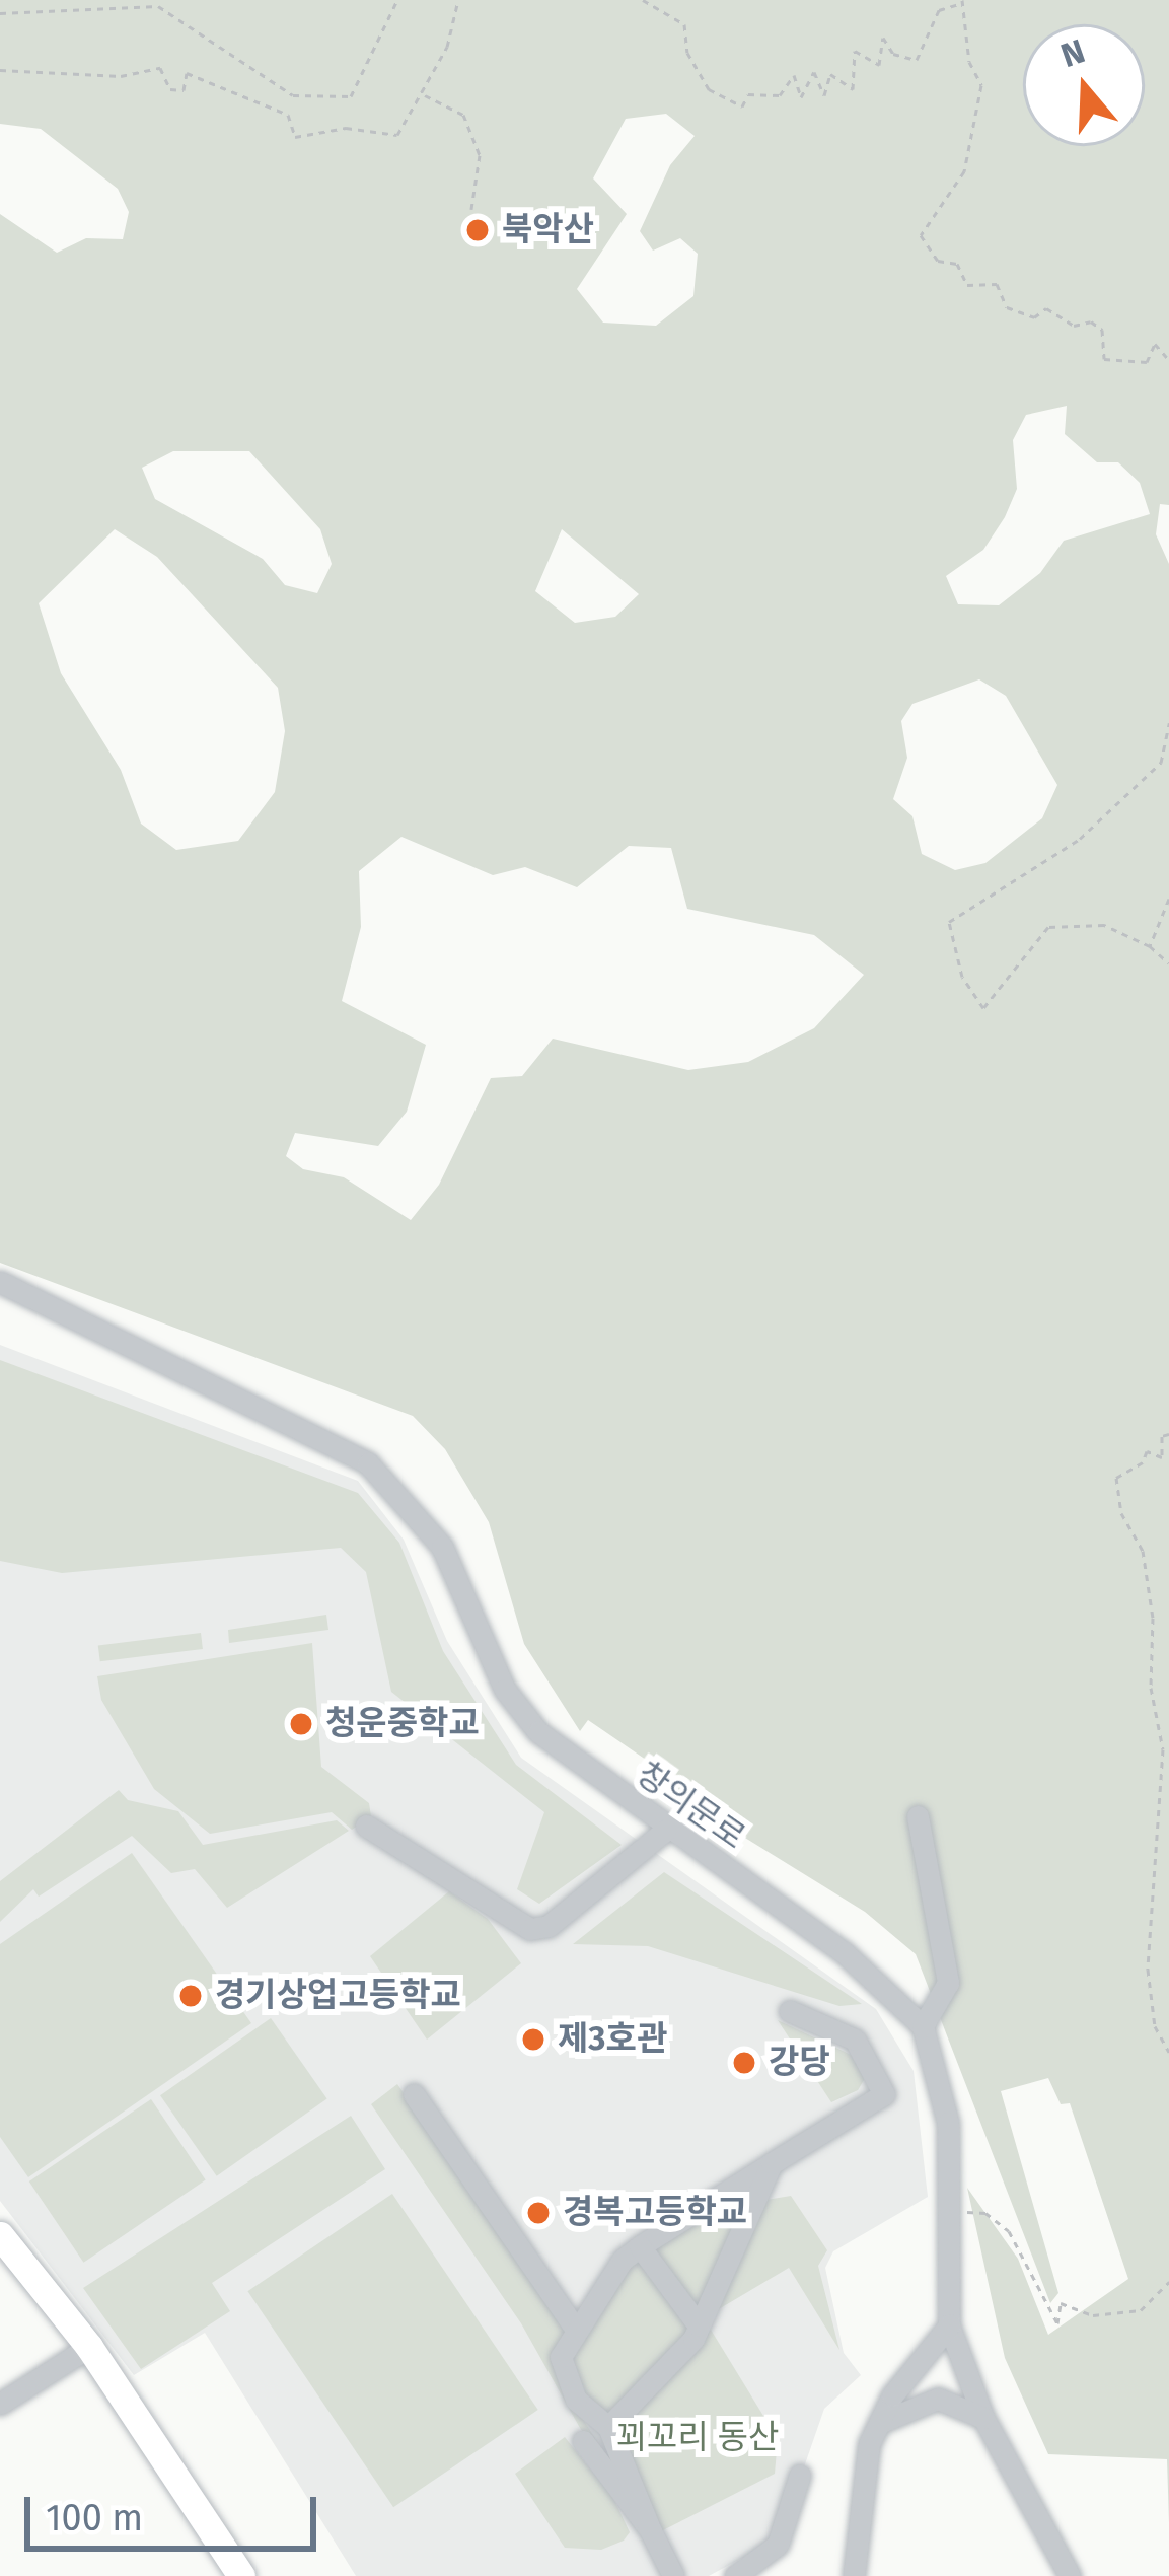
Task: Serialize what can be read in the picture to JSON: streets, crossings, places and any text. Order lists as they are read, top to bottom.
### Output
{
  "streets": {
    "street": ["창의문로"]
  },
  "parks": ["꾀꼬리 동산"],
  "places": [
    "북악산",
    "청운중학교",
    "경기상업고등학교",
    "제3호관",
    "강당",
    "경복고등학교"
  ],
  "scale_bar": "100 m",
  "north": "top"
}
